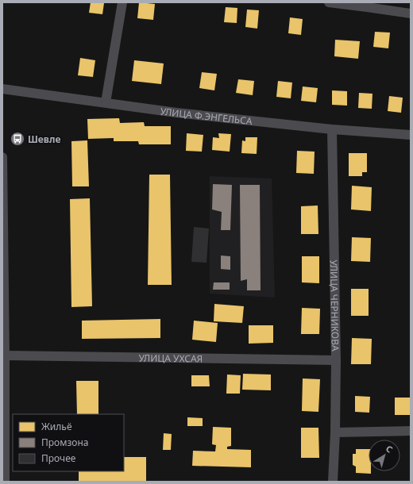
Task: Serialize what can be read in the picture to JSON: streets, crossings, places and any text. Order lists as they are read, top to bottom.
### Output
{
  "streets": {
    "street": ["УЛИЦА Ф.ЭНГЕЛЬСА", "УЛИЦА ЧЕРНИКОВА", "УЛИЦА УХСАЯ"]
  },
  "crossings": [
    ["УЛИЦА Ф.ЭНГЕЛЬСА", "УЛИЦА ЧЕРНИКОВА"],
    ["УЛИЦА ЧЕРНИКОВА", "УЛИЦА УХСАЯ"]
  ],
  "places": {
    "bus stop": ["Шевле"]
  },
  "legend": ["Жильё", "Промзона", "Прочее"],
  "north": "top right"
}
